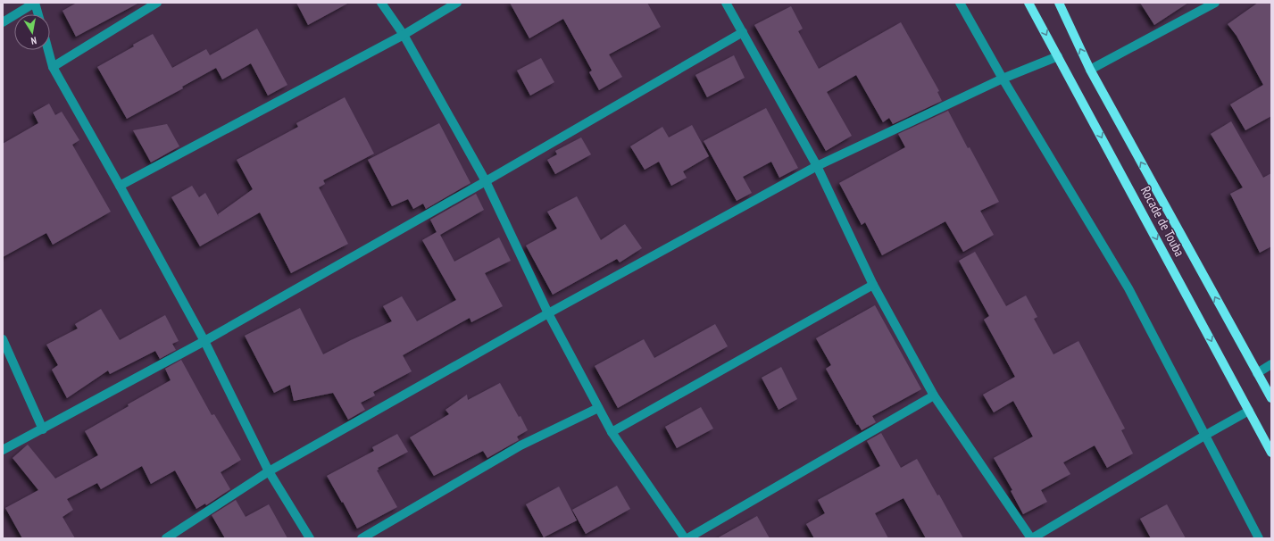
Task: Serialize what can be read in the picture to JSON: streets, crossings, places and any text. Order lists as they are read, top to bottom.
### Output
{
  "streets": {
    "main road": ["Rocade de Touba"]
  },
  "north": "bottom"
}
